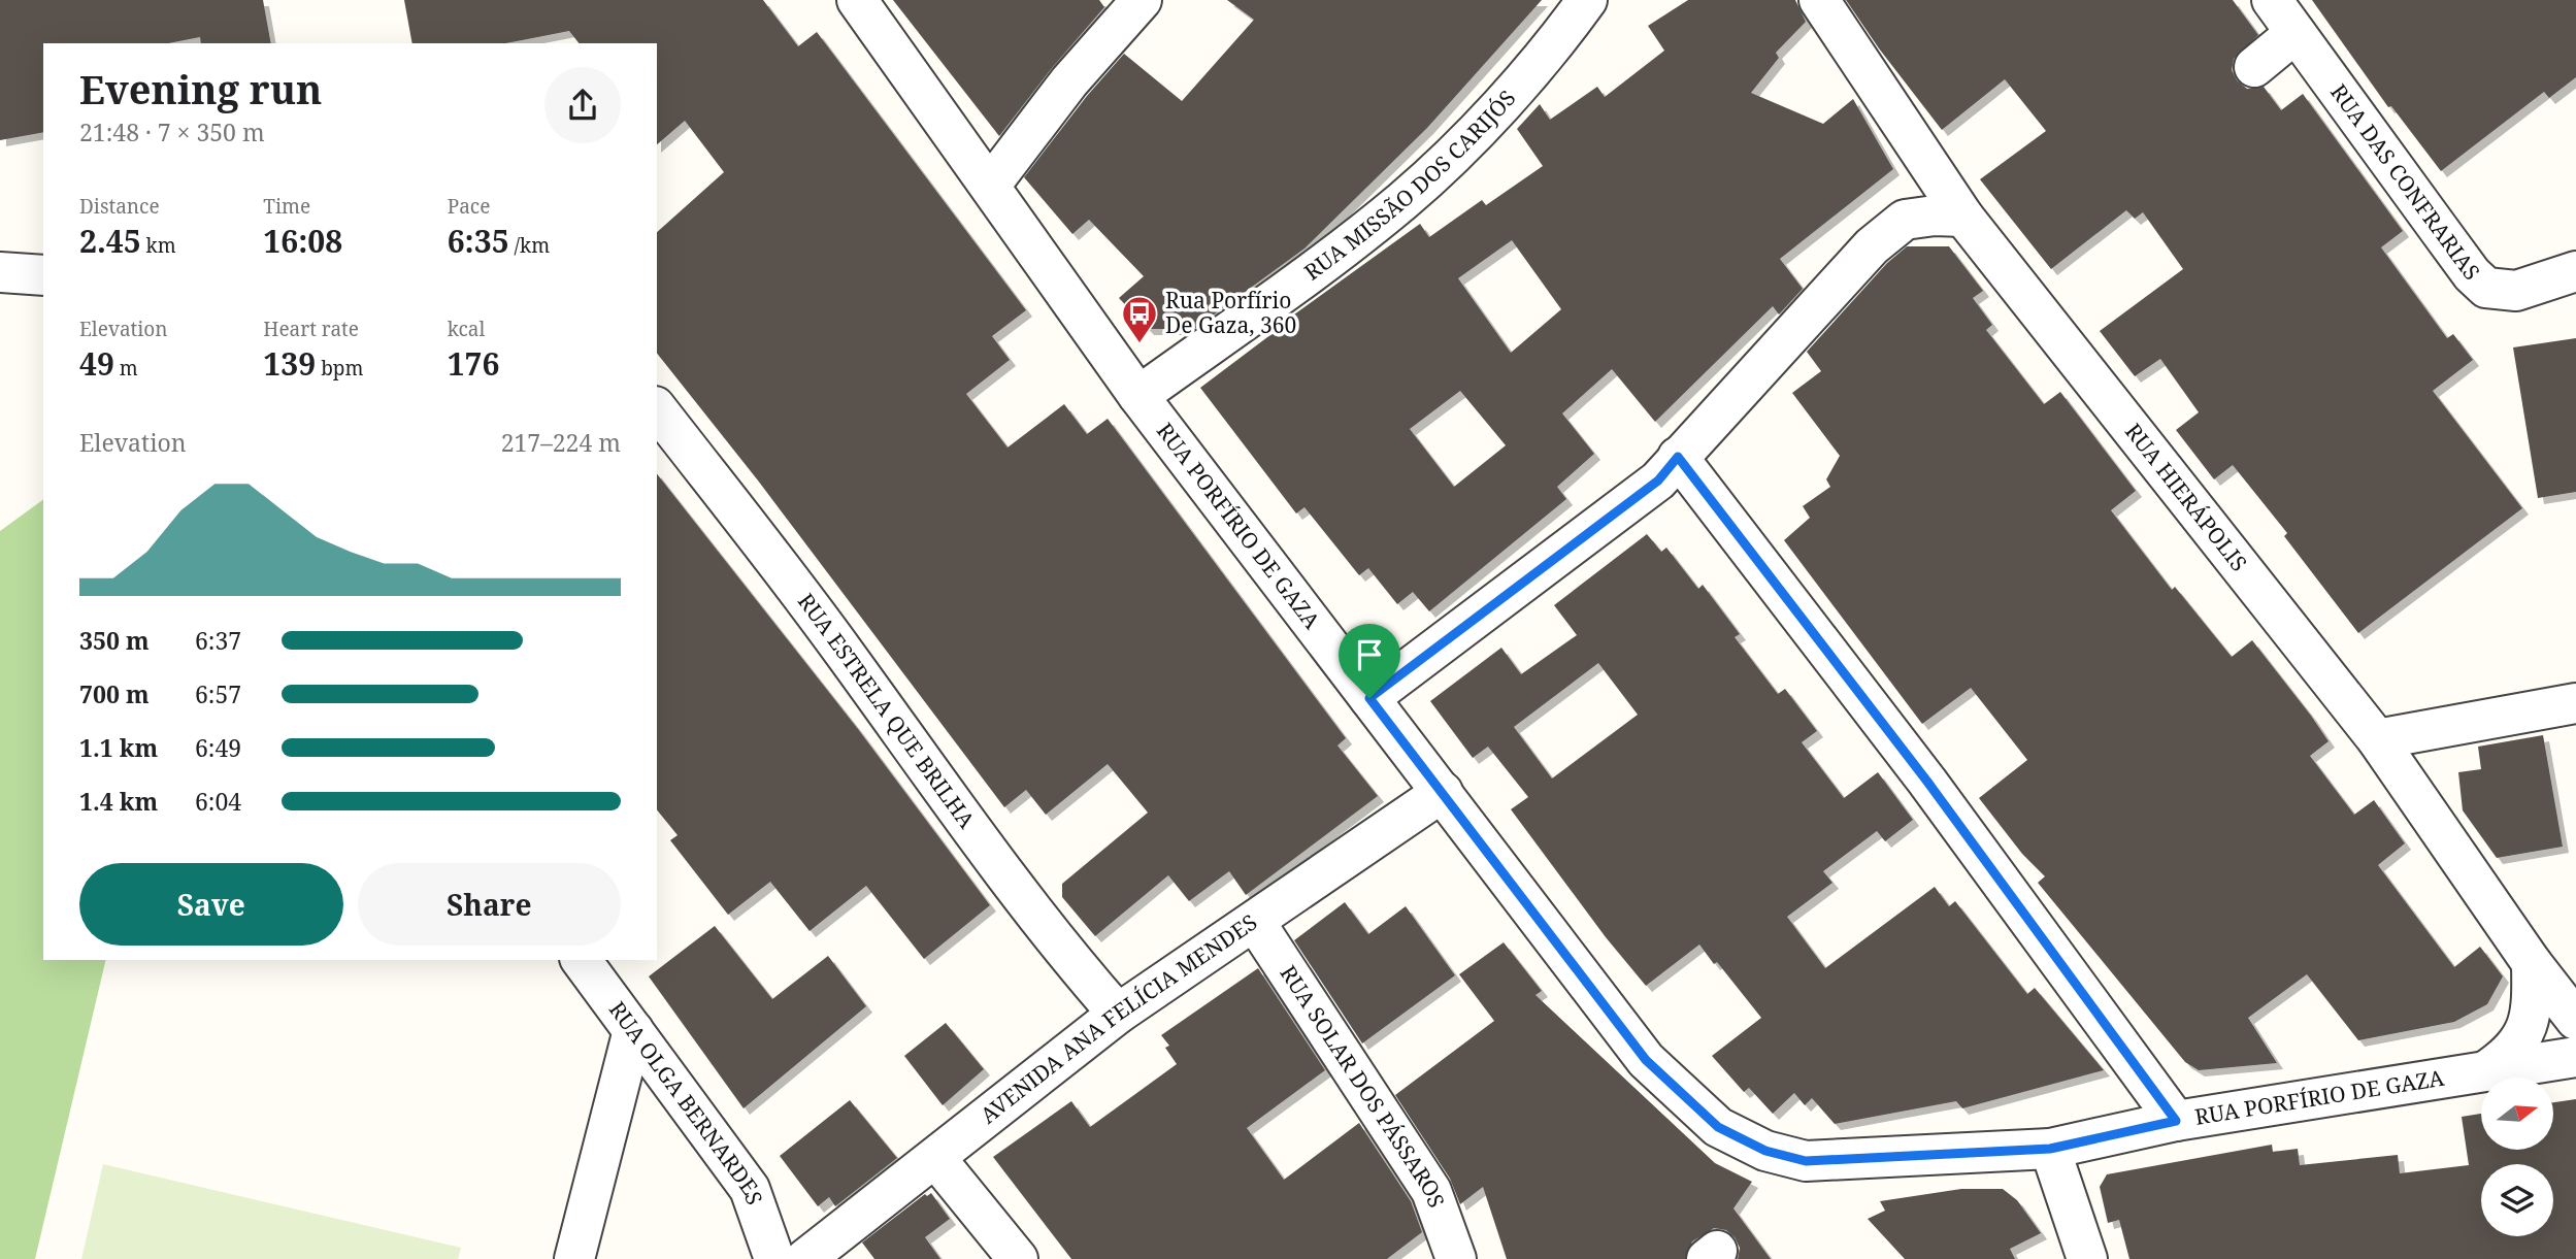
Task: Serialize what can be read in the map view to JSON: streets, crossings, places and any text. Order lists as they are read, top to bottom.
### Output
{
  "streets": {
    "street": [
      "RUA MISSÃO DOS CARIJÓS",
      "RUA DAS CONFRARIAS",
      "RUA HIERÁPOLIS",
      "RUA PORFÍRIO DE GAZA",
      "RUA ESTRELA QUE BRILHA",
      "AVENIDA ANA FELÍCIA MENDES",
      "RUA SOLAR DOS PÁSSAROS",
      "RUA OLGA BERNARDES"
    ]
  },
  "crossings": [
    ["RUA MISSÃO DOS CARIJÓS", "RUA PORFÍRIO DE GAZA"],
    ["RUA PORFÍRIO DE GAZA", "AVENIDA ANA FELÍCIA MENDES"],
    ["RUA ESTRELA QUE BRILHA", "AVENIDA ANA FELÍCIA MENDES"],
    ["AVENIDA ANA FELÍCIA MENDES", "RUA SOLAR DOS PÁSSAROS"]
  ],
  "places": {
    "bus stop": ["Rua Porfírio De Gaza, 360"]
  },
  "north": "right",
  "page": {
    "heading": ["Evening run", "21:48 · 7 × 350 m"],
    "stats": [
      ["Distance", "2.45 km"],
      ["Time", "16:08"],
      ["Pace", "6:35 /km"],
      ["Elevation", "49 m"],
      ["Heart rate", "139 bpm"],
      ["kcal", "176"]
    ],
    "chart": ["Elevation", "217–224 m"],
    "list": [
      {
        "name": "350 m",
        "note": "6:37"
      },
      {
        "name": "700 m",
        "note": "6:57"
      },
      {
        "name": "1.1 km",
        "note": "6:49"
      },
      {
        "name": "1.4 km",
        "note": "6:04"
      }
    ],
    "buttons": ["Save", "Share"]
  }
}
